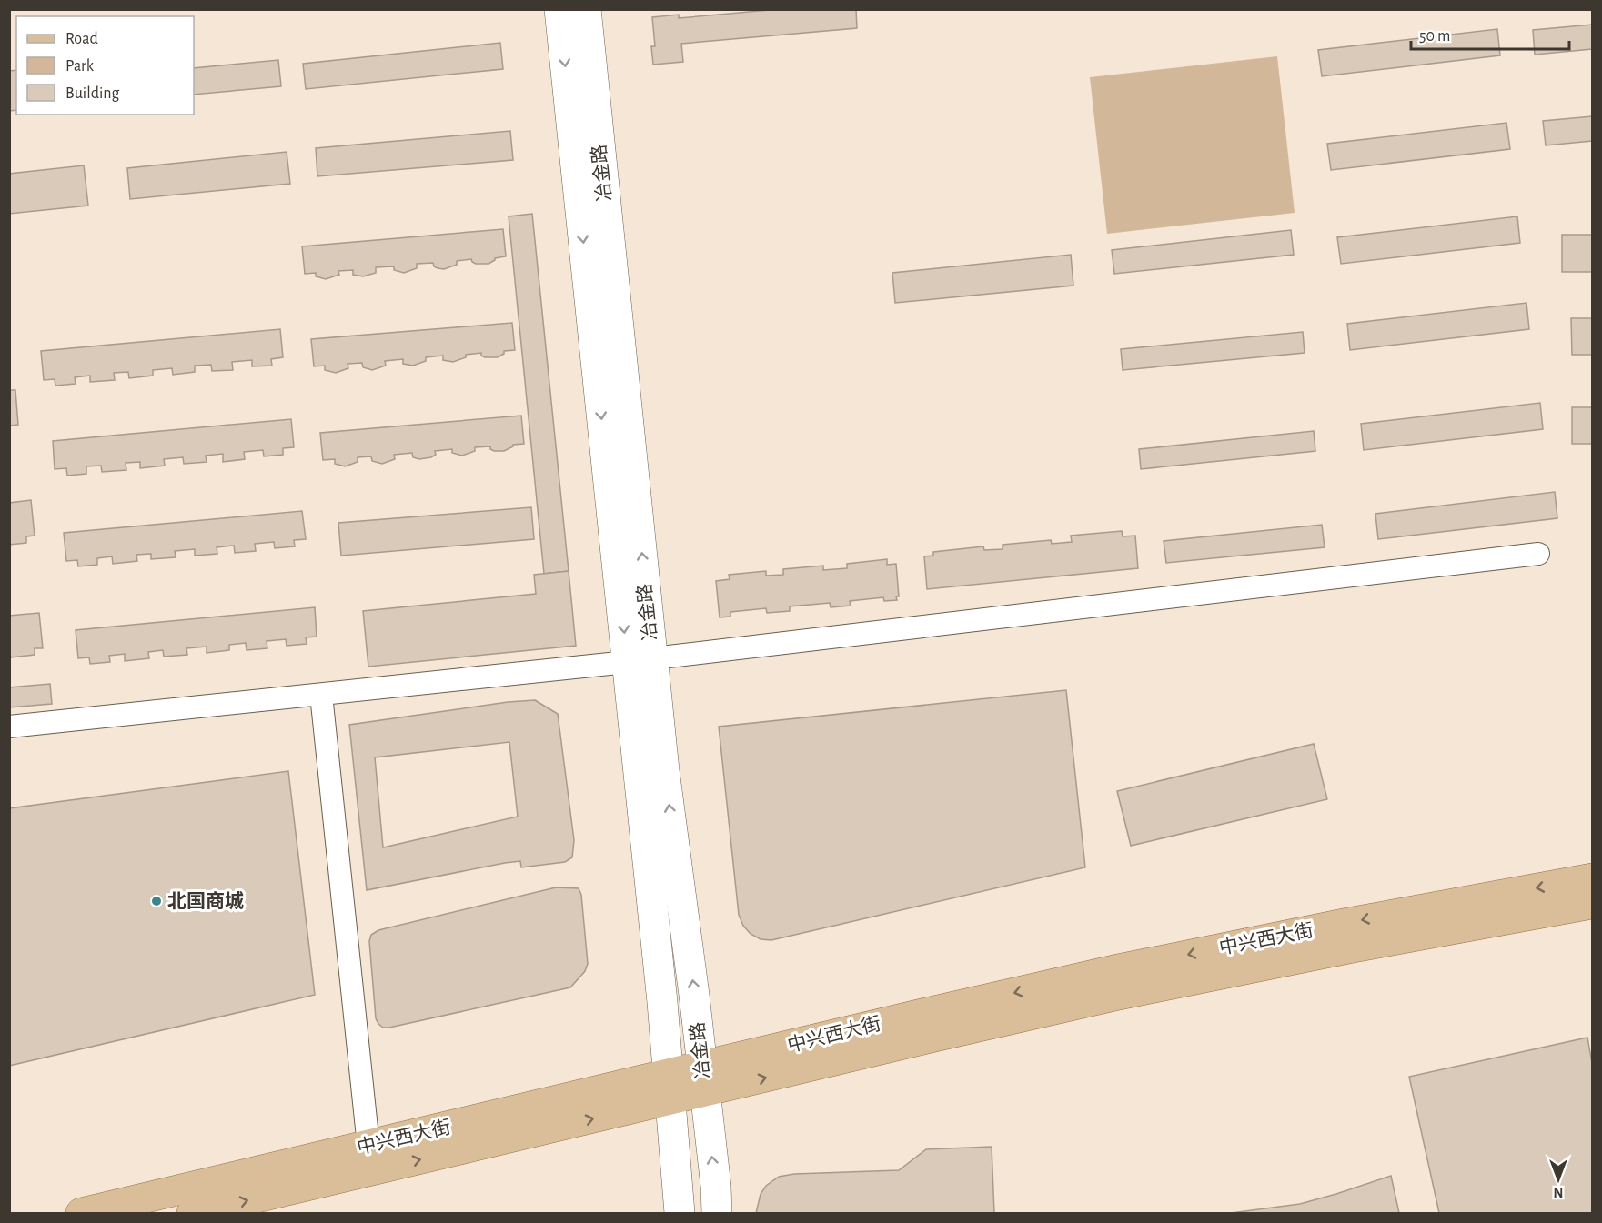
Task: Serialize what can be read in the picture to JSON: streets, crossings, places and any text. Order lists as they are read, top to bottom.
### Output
{
  "streets": {
    "main road": ["中兴西大街"],
    "street": ["冶金路"]
  },
  "crossings": [
    ["冶金路", "中兴西大街"]
  ],
  "places": ["北国商城"],
  "legend": ["Road", "Park", "Building"],
  "scale_bar": "50 m",
  "north": "bottom"
}
